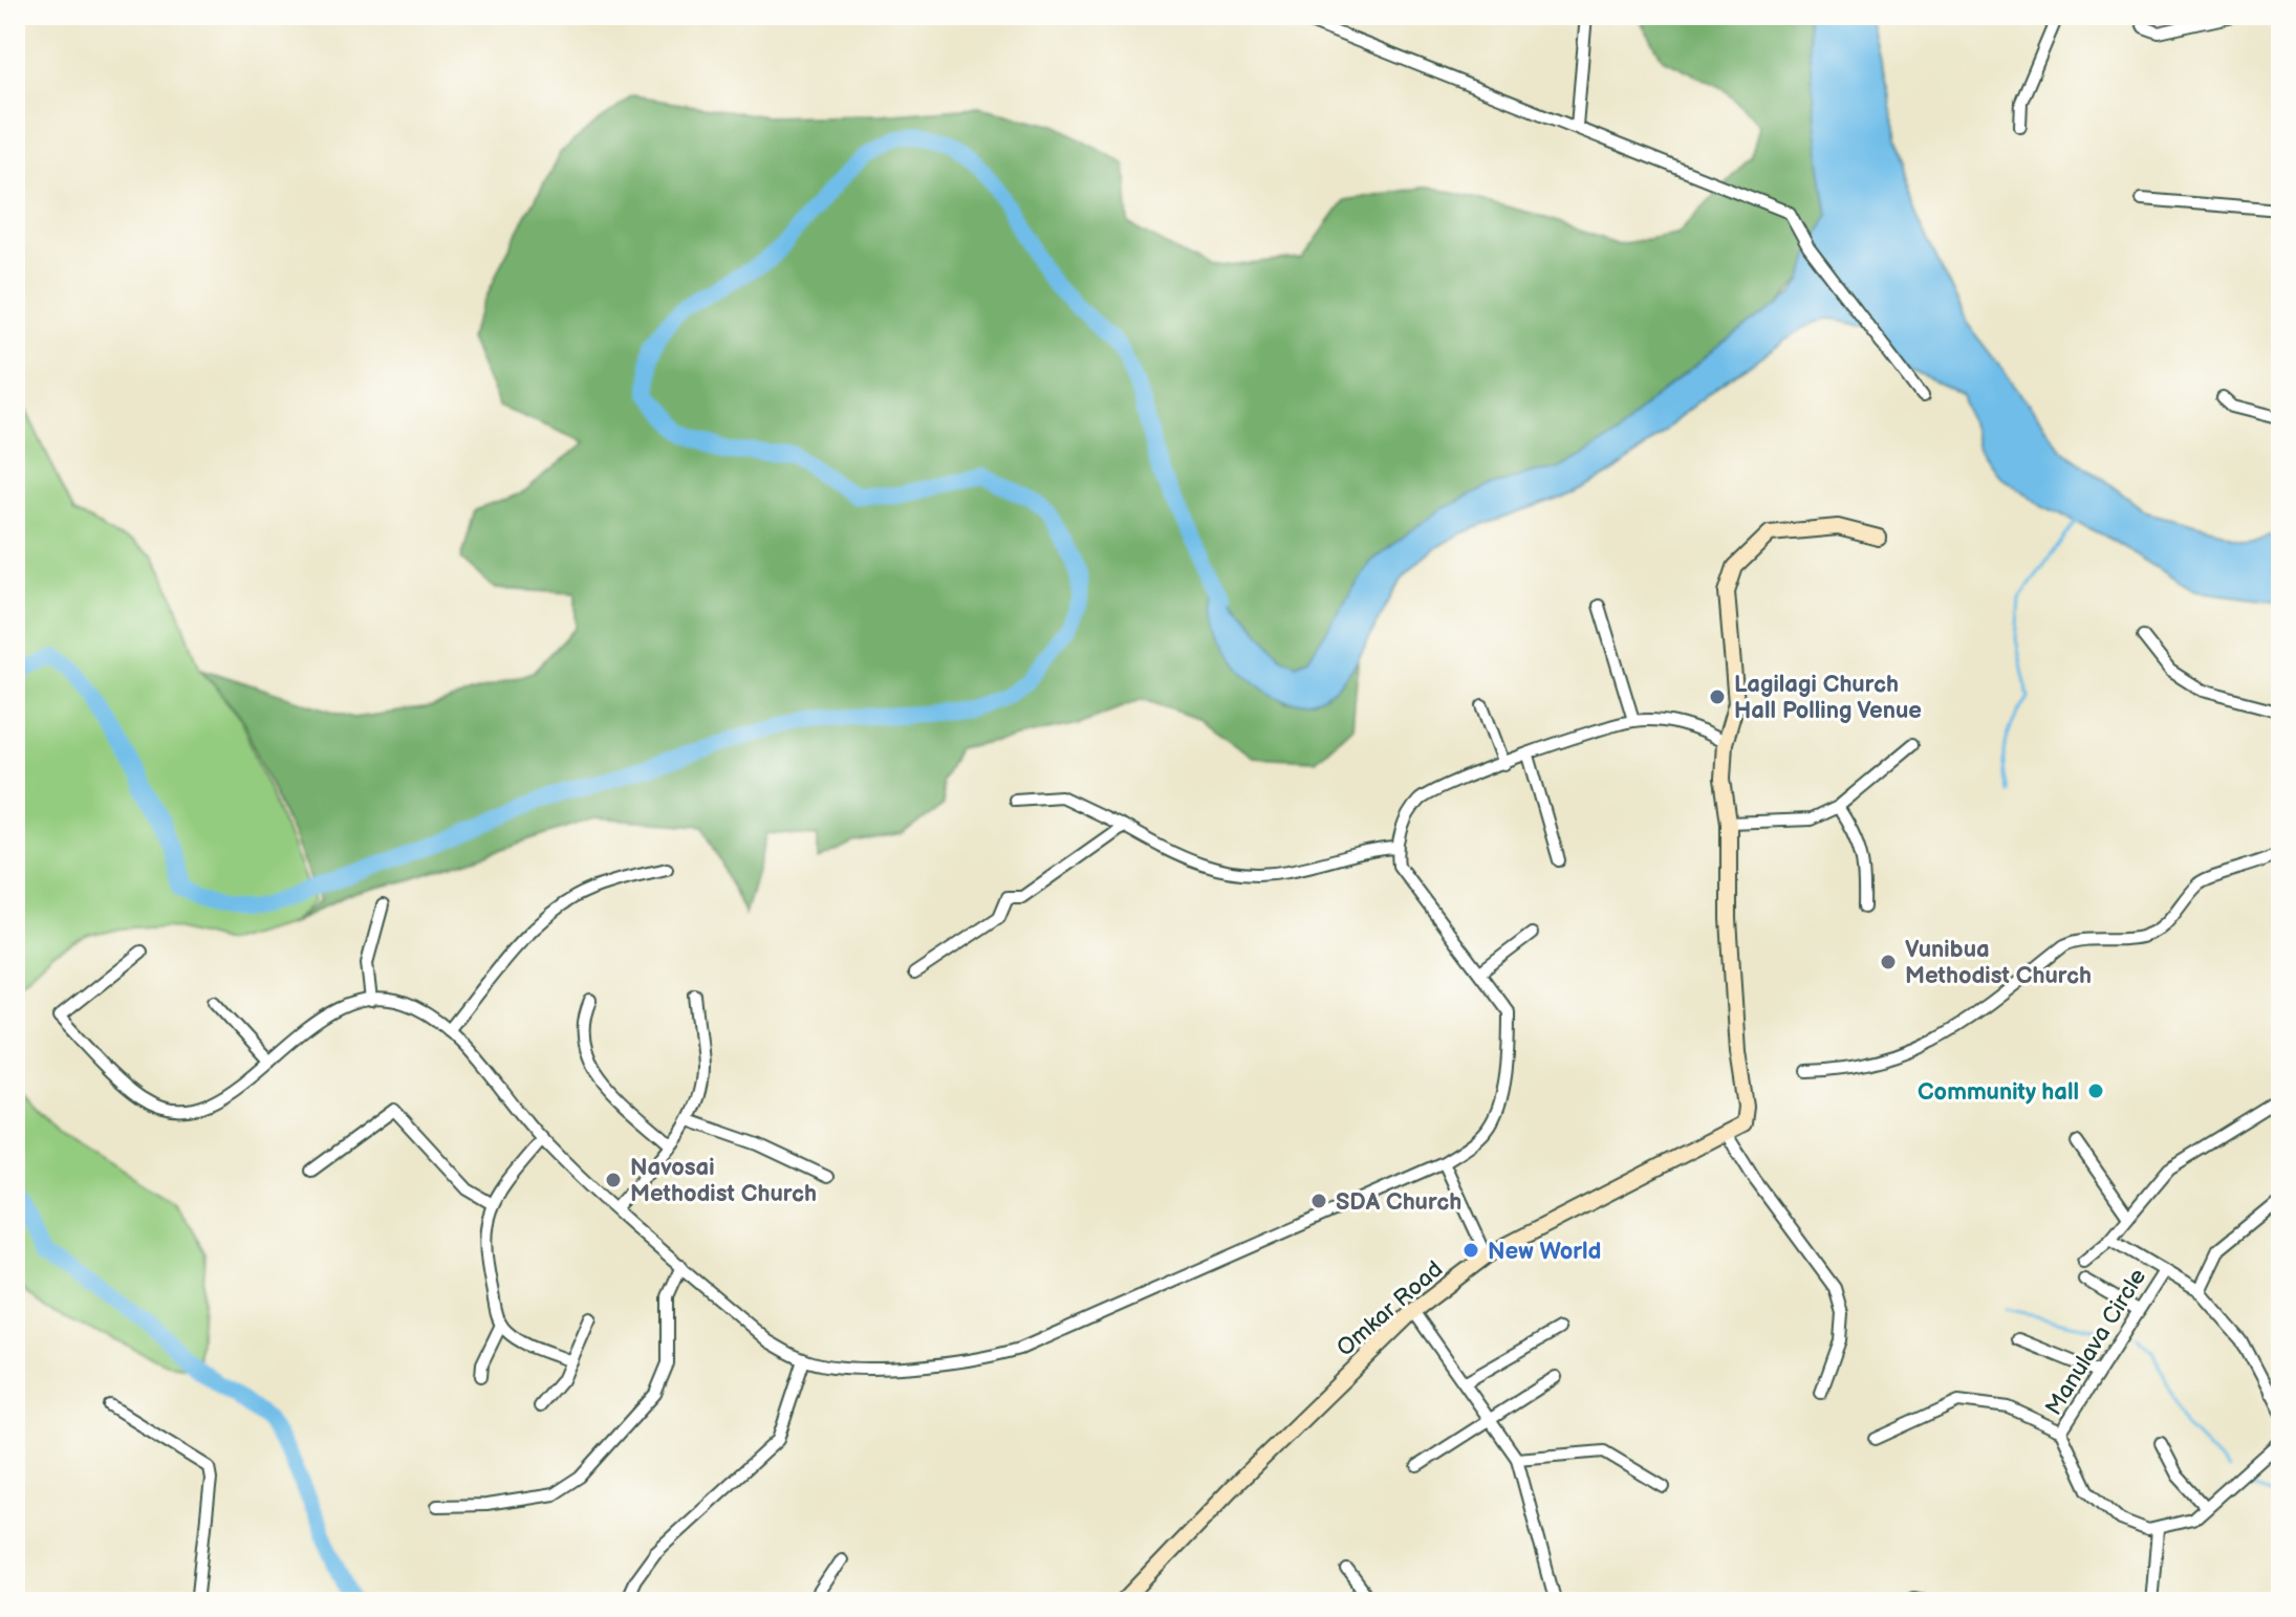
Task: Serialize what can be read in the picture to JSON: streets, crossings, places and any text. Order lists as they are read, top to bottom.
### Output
{
  "streets": {
    "street": ["Omkar Road", "Manulava Circle"]
  },
  "places": [
    "Lagilagi Church Hall Polling Venue",
    "Vunibua Methodist Church",
    "Community hall",
    "Navosai Methodist Church",
    "SDA Church",
    "New World"
  ]
}
